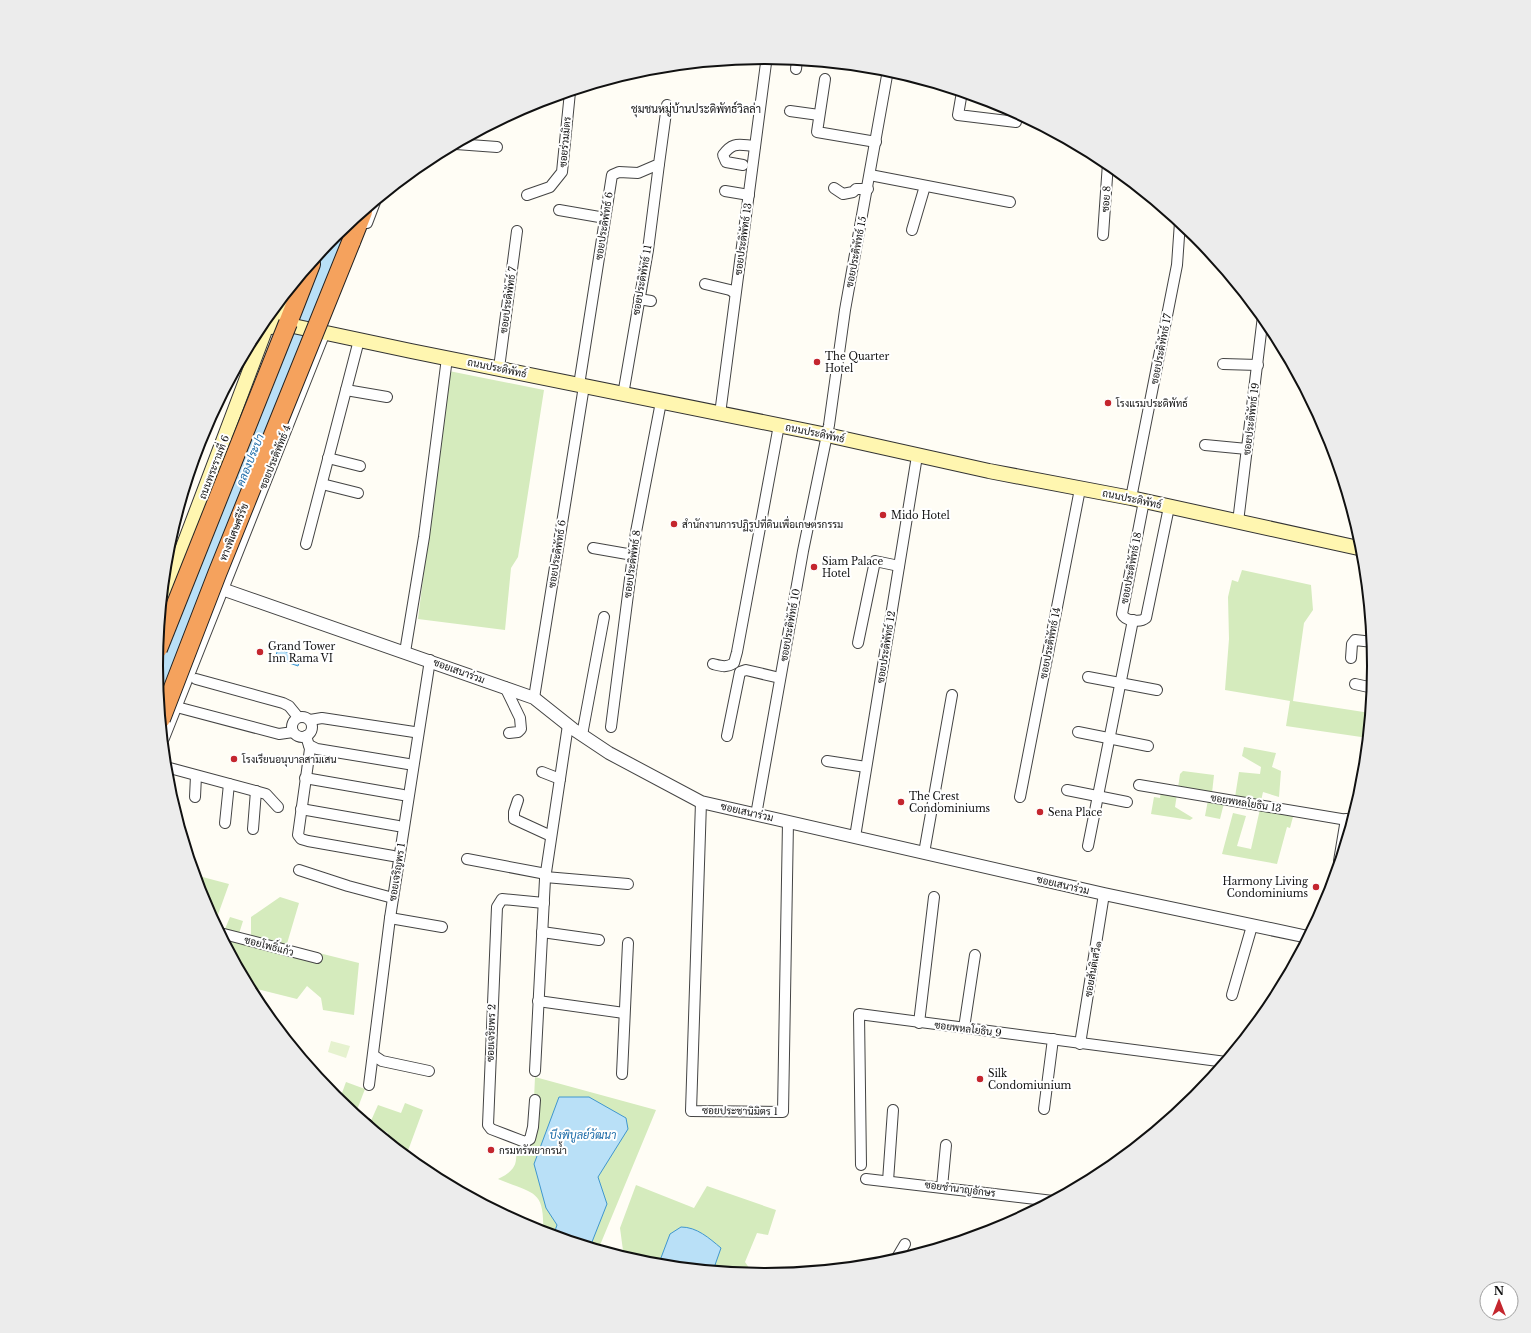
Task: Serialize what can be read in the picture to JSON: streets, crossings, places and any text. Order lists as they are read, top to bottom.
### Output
{
  "streets": {
    "highway": ["ทางพิเศษศรีรัช"],
    "main road": ["ถนนประดิพัทธ์", "ถนนพระรามที่ 6"],
    "street": [
      "ซอยร่วมมิตร",
      "ซอย 8",
      "ซอยประดิพัทธ์ 6",
      "ซอยประดิพัทธ์ 13",
      "ซอยประดิพัทธ์ 15",
      "ซอยประดิพัทธ์ 11",
      "ซอยประดิพัทธ์ 7",
      "ซอยประดิพัทธ์ 17",
      "ซอยประดิพัทธ์ 19",
      "ซอยประดิพัทธ์ 4",
      "ซอยประดิพัทธ์ 8",
      "ซอยประดิพัทธ์ 18",
      "ซอยประดิพัทธ์ 10",
      "ซอยประดิพัทธ์ 14",
      "ซอยประดิพัทธ์ 12",
      "ซอยเสนาร่วม",
      "ซอยพหลโยธิน 13",
      "ซอยเจริญพร 1",
      "ซอยโพธิ์แก้ว",
      "ซอยสันติเสวี๑",
      "ซอยพหลโยธิน 9",
      "ซอยเจริยพร 2",
      "ซอยประชานิมิตร 1",
      "ซอยชำนาญอักษร"
    ]
  },
  "crossings": [
    ["ซอยประดิพัทธ์ 6", "ซอยประดิพัทธ์ 11"],
    ["ซอยประดิพัทธ์ 6", "ถนนประดิพัทธ์"],
    ["ซอยประดิพัทธ์ 6", "ซอยเสนาร่วม"],
    ["ซอยประดิพัทธ์ 13", "ถนนประดิพัทธ์"],
    ["ซอยประดิพัทธ์ 15", "ถนนประดิพัทธ์"],
    ["ซอยประดิพัทธ์ 15", "ซอยประดิพัทธ์ 10"],
    ["ซอยประดิพัทธ์ 11", "ถนนประดิพัทธ์"],
    ["ซอยประดิพัทธ์ 7", "ถนนประดิพัทธ์"],
    ["ซอยประดิพัทธ์ 17", "ถนนประดิพัทธ์"],
    ["ซอยประดิพัทธ์ 17", "ซอยประดิพัทธ์ 18"],
    ["ถนนประดิพัทธ์", "ซอยประดิพัทธ์ 19"],
    ["ถนนประดิพัทธ์", "ซอยประดิพัทธ์ 4"],
    ["ถนนประดิพัทธ์", "ซอยประดิพัทธ์ 8"],
    ["ถนนประดิพัทธ์", "ซอยประดิพัทธ์ 18"],
    ["ถนนประดิพัทธ์", "ซอยประดิพัทธ์ 10"],
    ["ถนนประดิพัทธ์", "ซอยประดิพัทธ์ 14"],
    ["ถนนประดิพัทธ์", "ซอยประดิพัทธ์ 12"],
    ["ซอยประดิพัทธ์ 4", "ซอยเสนาร่วม"],
    ["ซอยประดิพัทธ์ 10", "ซอยเสนาร่วม"],
    ["ซอยประดิพัทธ์ 12", "ซอยเสนาร่วม"],
    ["ซอยเสนาร่วม", "ซอยเจริญพร 1"],
    ["ซอยเสนาร่วม", "ซอยสันติเสวี๑"],
    ["ซอยเสนาร่วม", "ซอยประชานิมิตร 1"],
    ["ซอยสันติเสวี๑", "ซอยพหลโยธิน 9"]
  ],
  "districts": ["ชุมชนหมู่บ้านประดิพัทธ์วิลล่า"],
  "water": ["คลองประปา", "บึงพิบูลย์วัฒนา"],
  "places": [
    "The Quarter Hotel",
    "โรงแรมประดิพัทธ์",
    "Mido Hotel",
    "สำนักงานการปฏิรูปที่ดินเพื่อเกษตรกรรม",
    "Siam Palace Hotel",
    "Grand Tower Inn Rama VI",
    "โรงเรียนอนุบาลสามเสน",
    "The Crest Condominiums",
    "Sena Place",
    "Harmony Living Condominiums",
    "Silk Condomiunium",
    "กรมทรัพยากรน้ำ"
  ],
  "north": "top"
}
